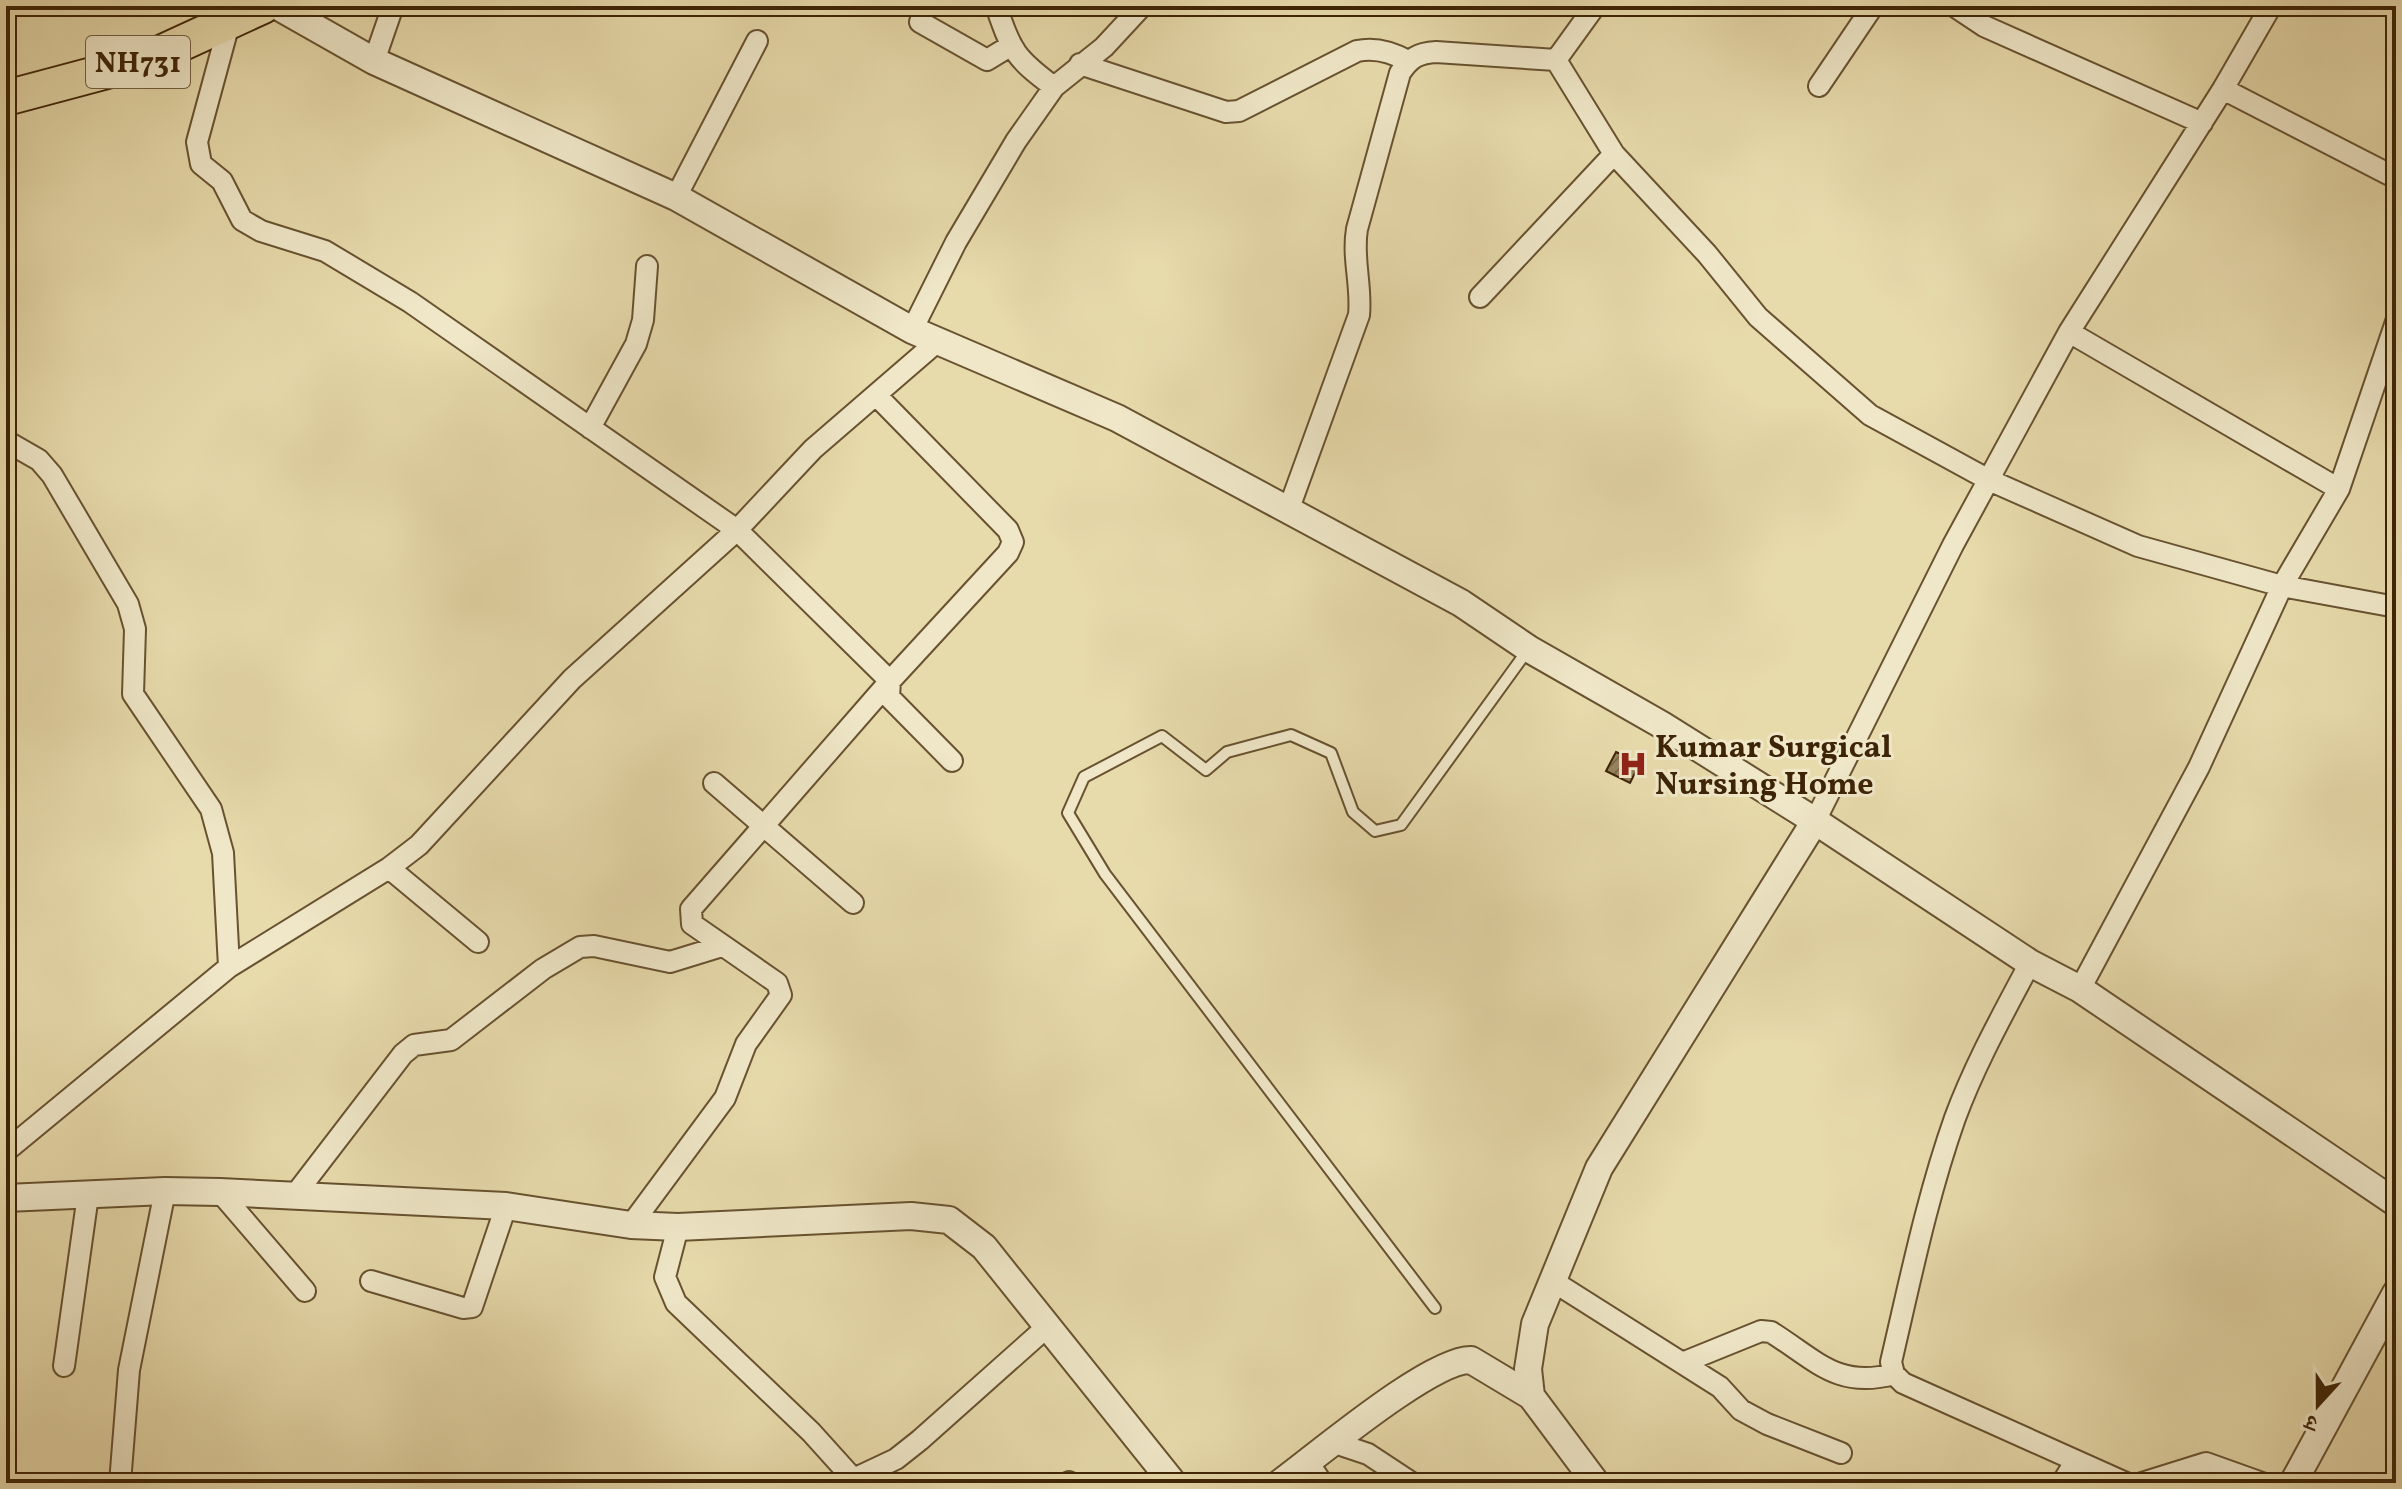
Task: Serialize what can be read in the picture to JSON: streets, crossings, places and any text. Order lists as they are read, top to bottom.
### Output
{
  "streets": {
    "highway": ["NH731"]
  },
  "places": {
    "hospital": ["Kumar Surgical Nursing Home"]
  },
  "north": "bottom"
}
